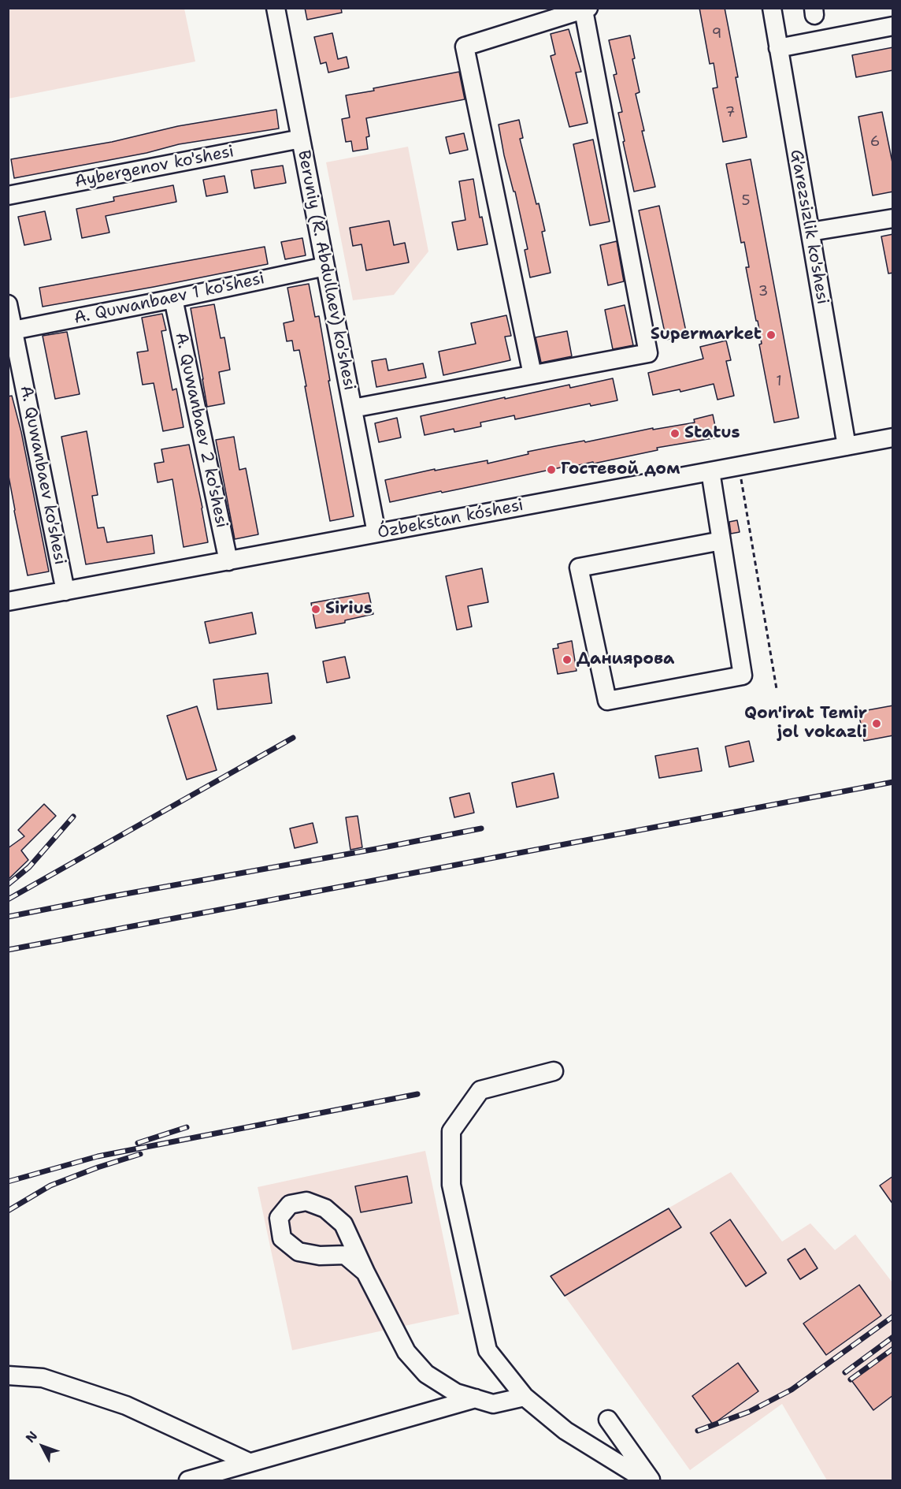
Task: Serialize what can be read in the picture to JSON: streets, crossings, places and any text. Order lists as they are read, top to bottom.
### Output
{
  "streets": {
    "street": [
      "Aybergenov ko'shesi",
      "G'arezsizlik ko'shesi",
      "Beruniy (R. Abdullaev) ko'shesi",
      "A. Quwanbaev 1 ko'shesi",
      "A. Quwanbaev 2 ko'shesi",
      "A. Quwanbaev ko'shesi",
      "Ózbekstan kóshesi"
    ]
  },
  "crossings": [
    ["Aybergenov ko'shesi", "Beruniy (R. Abdullaev) ko'shesi"],
    ["G'arezsizlik ko'shesi", "Ózbekstan kóshesi"],
    ["Beruniy (R. Abdullaev) ko'shesi", "A. Quwanbaev 1 ko'shesi"],
    ["Beruniy (R. Abdullaev) ko'shesi", "Ózbekstan kóshesi"],
    ["A. Quwanbaev 1 ko'shesi", "A. Quwanbaev 2 ko'shesi"],
    ["A. Quwanbaev 1 ko'shesi", "A. Quwanbaev ko'shesi"],
    ["A. Quwanbaev 2 ko'shesi", "Ózbekstan kóshesi"],
    ["A. Quwanbaev ko'shesi", "Ózbekstan kóshesi"]
  ],
  "places": [
    "Supermarket",
    "Status",
    "Гостевой дом",
    "Sirius",
    "Даниярова",
    "Qon'irat Temir jol vokazli"
  ],
  "house_numbers": [
    "9",
    "7",
    "6",
    "5",
    "3",
    "1"
  ],
  "north": "top left"
}
